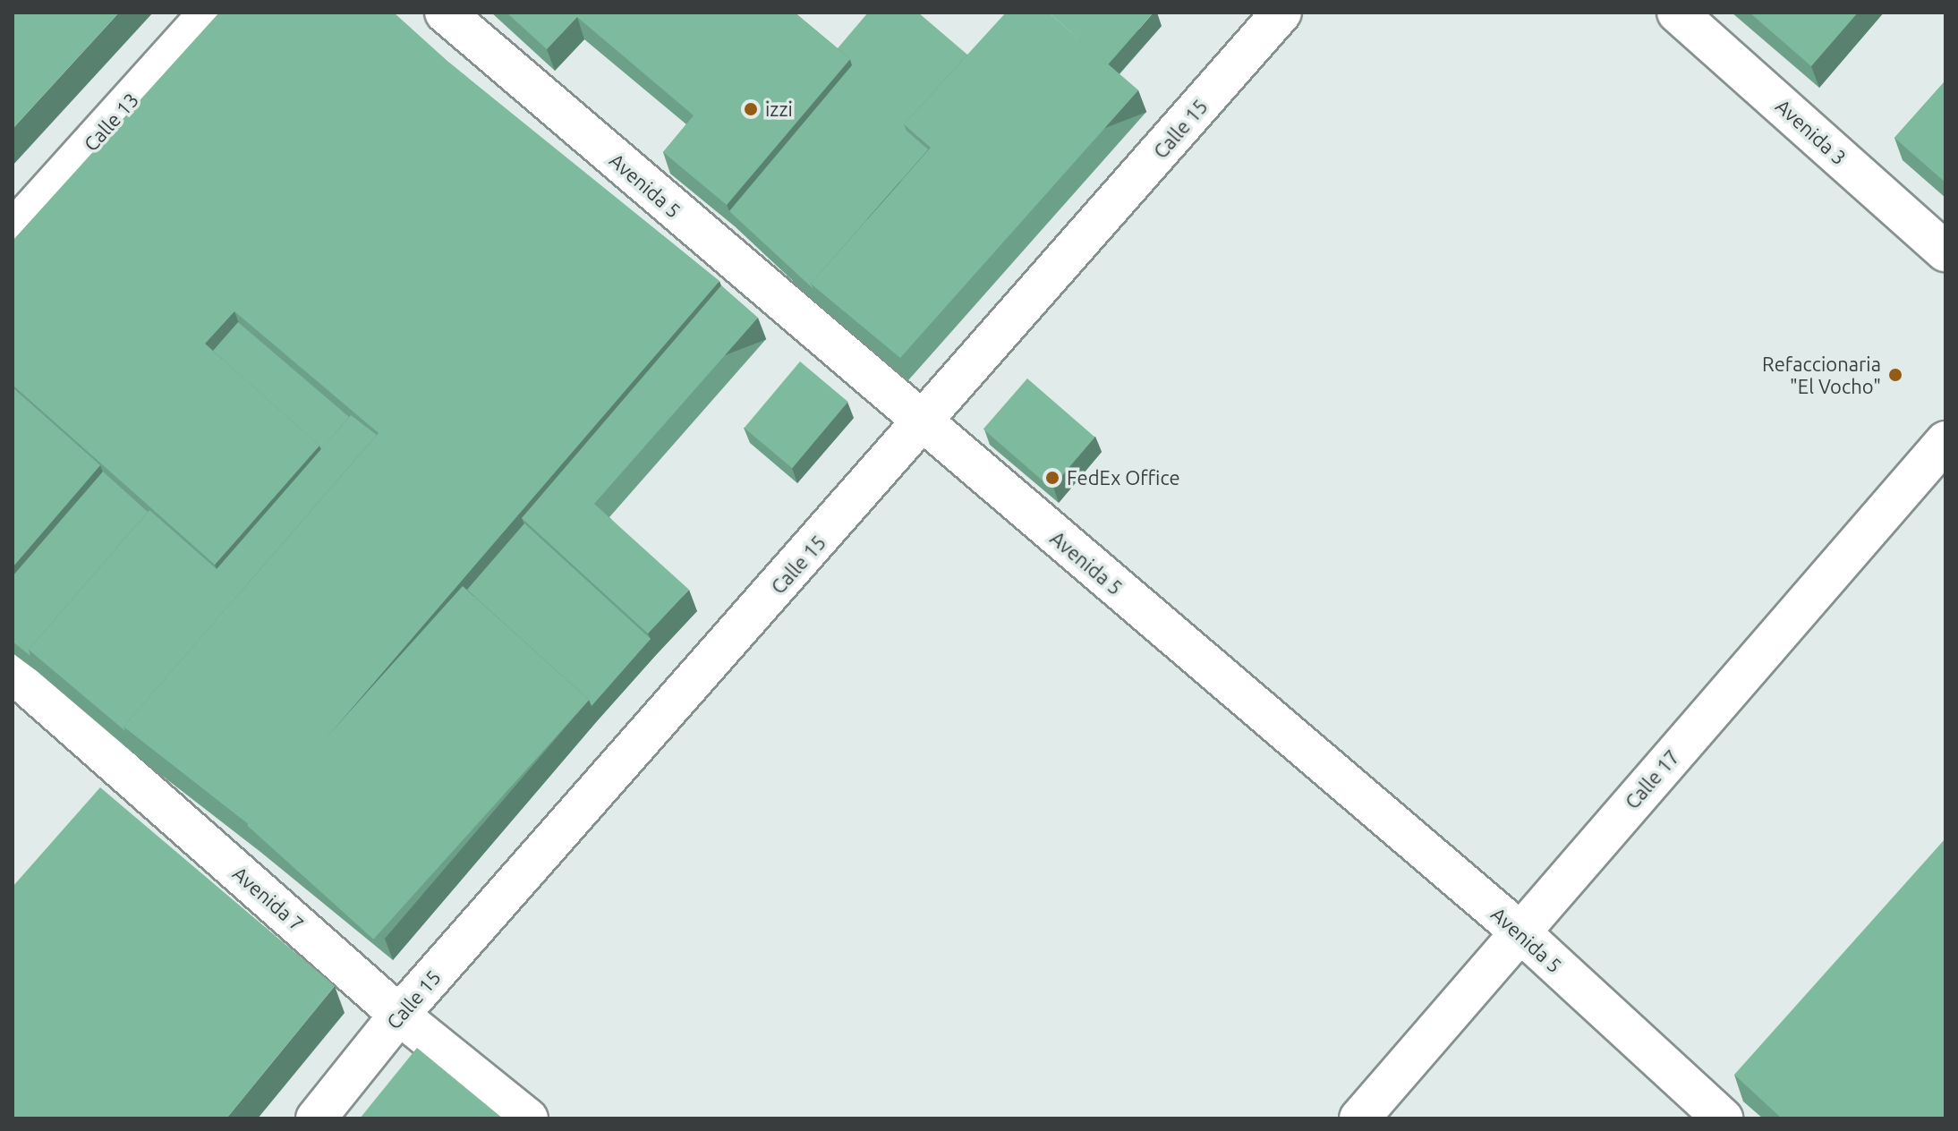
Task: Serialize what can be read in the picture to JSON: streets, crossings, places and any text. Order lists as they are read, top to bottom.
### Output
{
  "streets": {
    "street": [
      "Calle 13",
      "Calle 15",
      "Avenida 3",
      "Avenida 5",
      "Calle 17",
      "Avenida 7"
    ]
  },
  "crossings": [
    ["Calle 15", "Avenida 5"],
    ["Calle 15", "Avenida 7"],
    ["Avenida 5", "Calle 17"]
  ],
  "places": ["izzi", "Refaccionaria \"El Vocho\"", "FedEx Office"]
}
